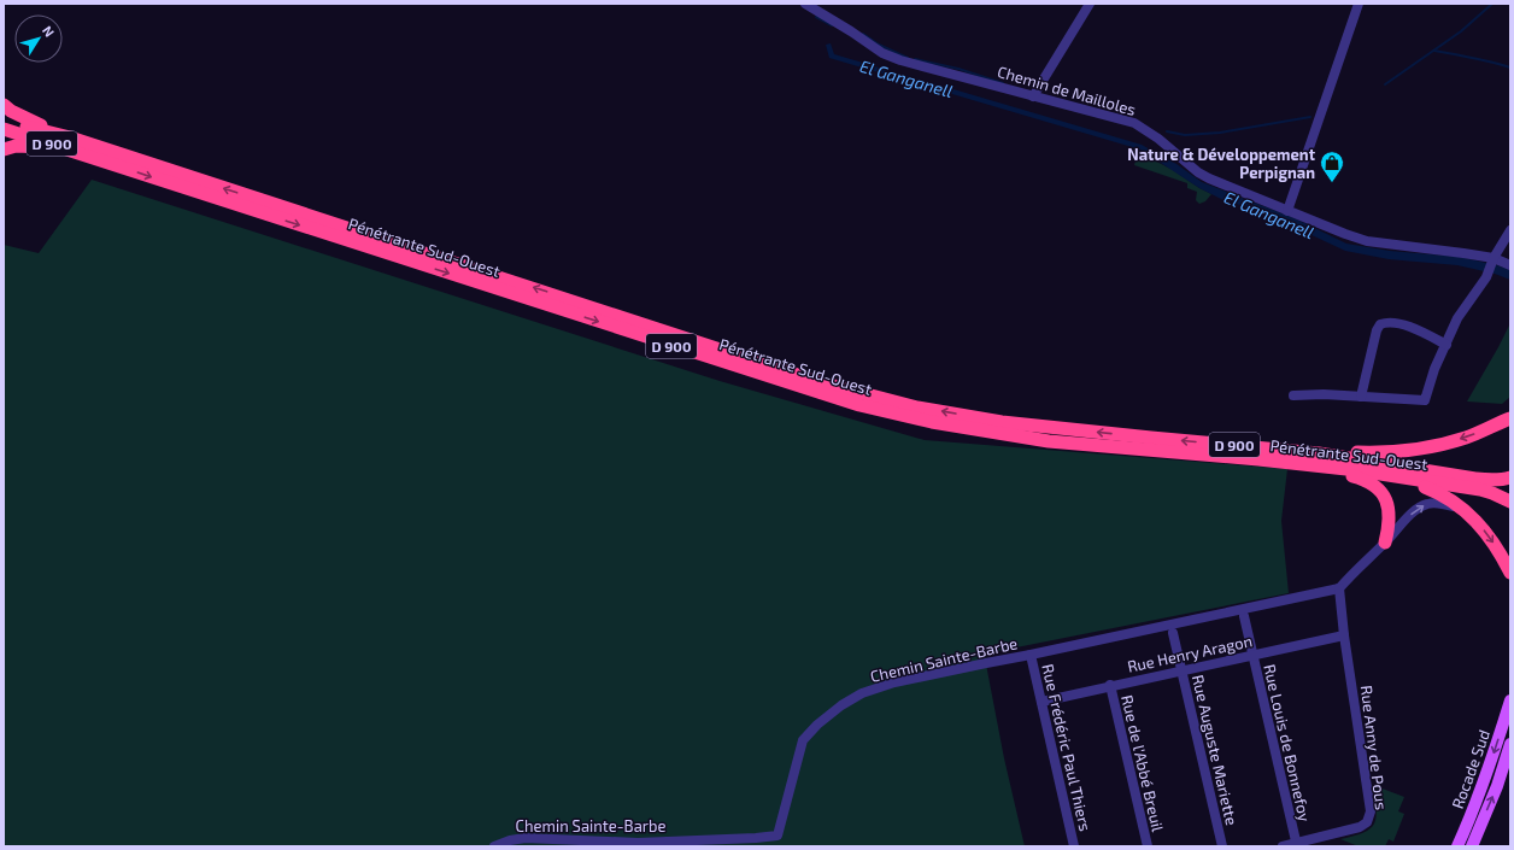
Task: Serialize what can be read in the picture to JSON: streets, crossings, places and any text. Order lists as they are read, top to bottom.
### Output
{
  "streets": {
    "highway": ["D 900", "Pénétrante Sud-Ouest"],
    "main road": ["Rocade Sud"],
    "street": [
      "Chemin de Mailloles",
      "Rue Henry Aragon",
      "Chemin Sainte-Barbe",
      "Rue Louis de Bonnefoy",
      "Rue Frédéric Paul Thiers",
      "Rue Anny de Pous",
      "Rue Auguste Mariette",
      "Rue de l'Abbé Breuil"
    ]
  },
  "crossings": [
    ["D 900", "Pénétrante Sud-Ouest"],
    ["Rue Henry Aragon", "Rue Louis de Bonnefoy"],
    ["Rue Henry Aragon", "Rue Frédéric Paul Thiers"],
    ["Rue Henry Aragon", "Rue Anny de Pous"],
    ["Rue Henry Aragon", "Rue Auguste Mariette"],
    ["Rue Henry Aragon", "Rue de l'Abbé Breuil"],
    ["Chemin Sainte-Barbe", "Rue Frédéric Paul Thiers"],
    ["Chemin Sainte-Barbe", "Rue Anny de Pous"],
    ["Rue Louis de Bonnefoy", "Rue Anny de Pous"]
  ],
  "water": ["El Ganganell"],
  "places": {
    "shop": ["Nature & Développement Perpignan"]
  },
  "north": "top right"
}
